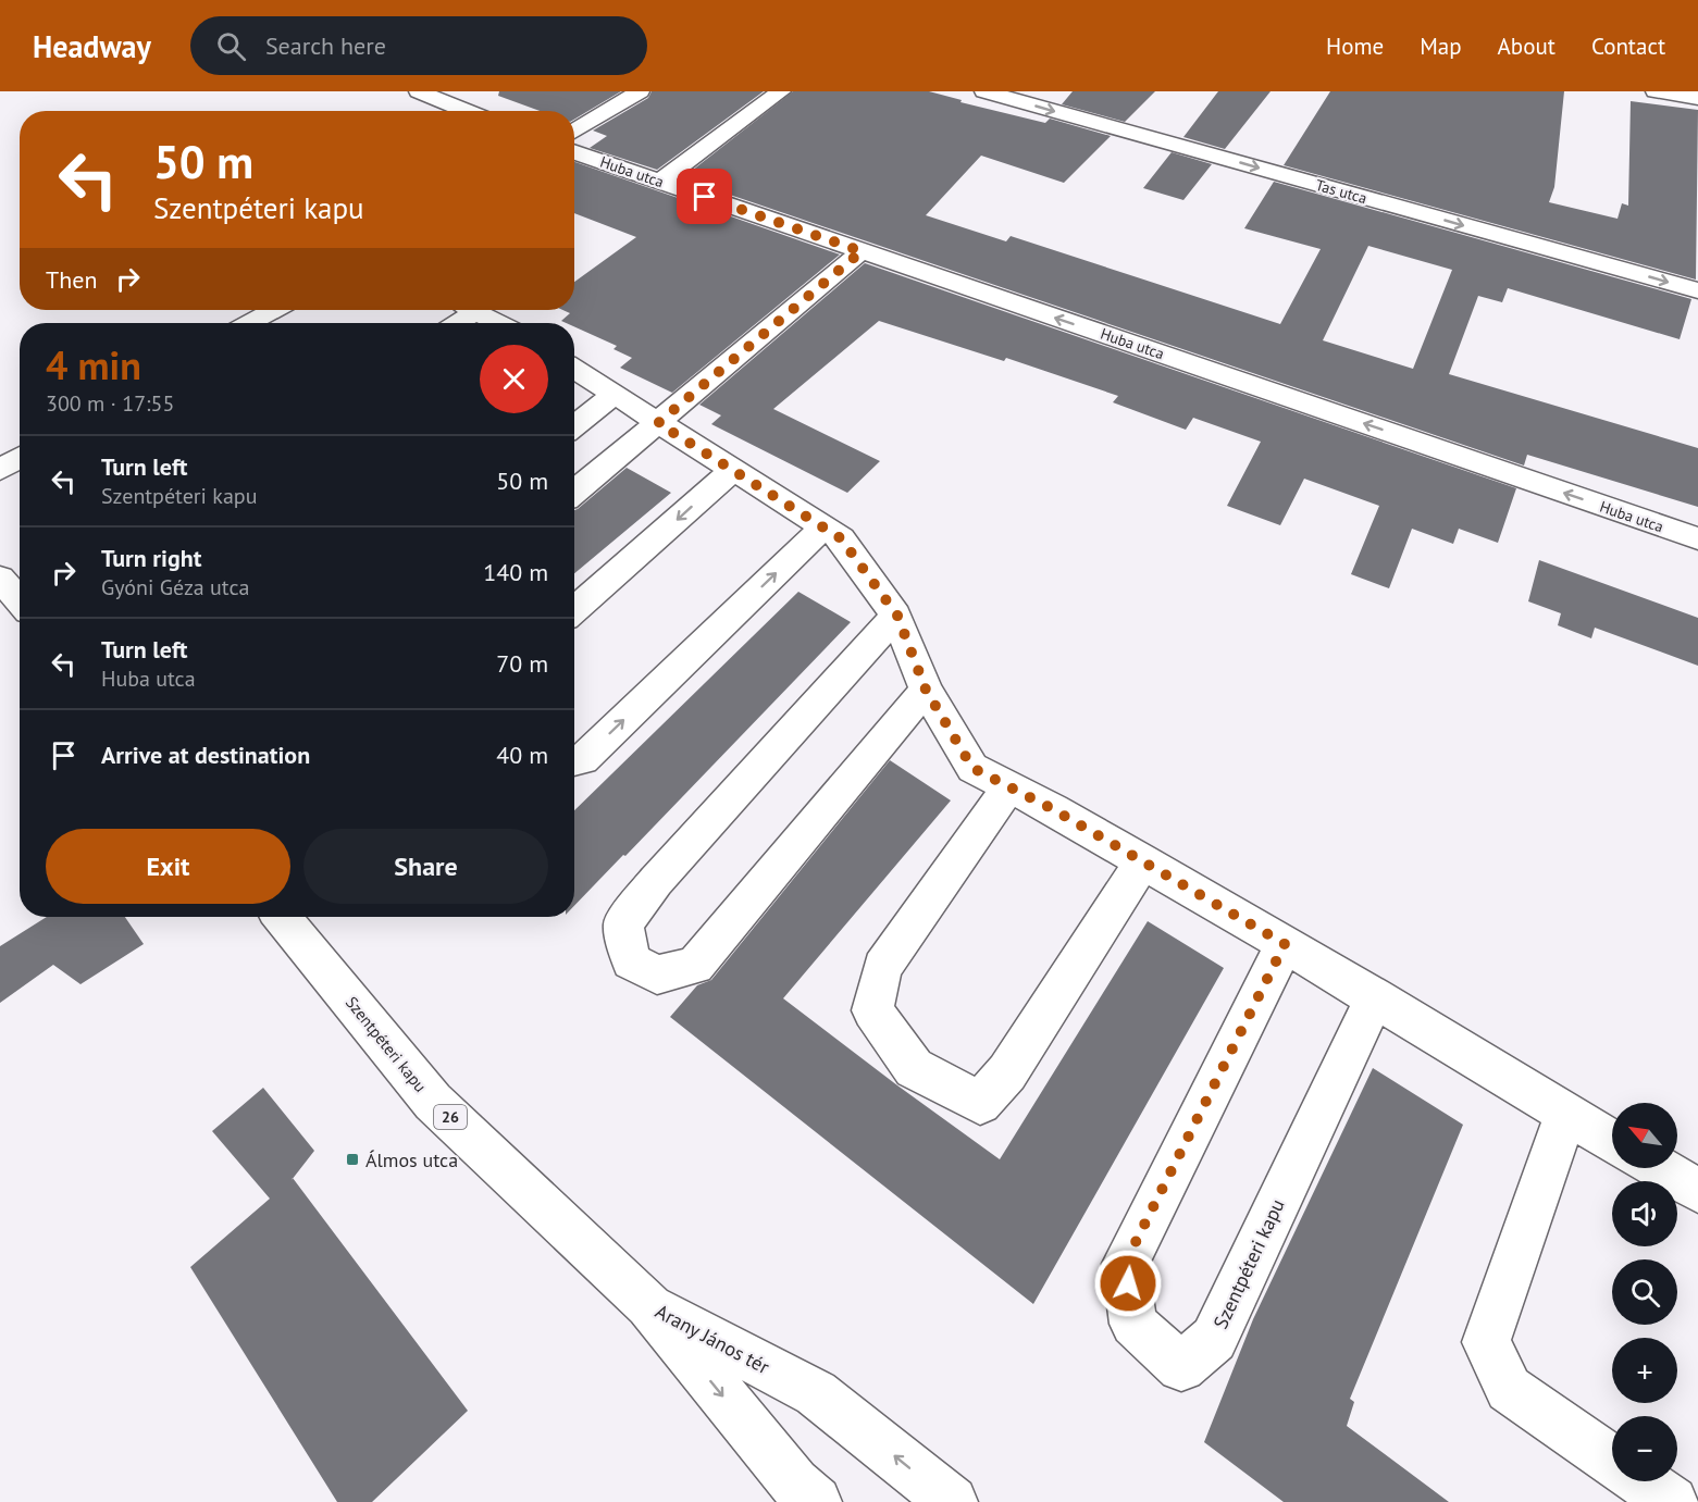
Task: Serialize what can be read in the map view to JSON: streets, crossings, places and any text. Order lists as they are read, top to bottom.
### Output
{
  "streets": {
    "street": [
      "Huba utca",
      "Tas utca",
      "Szentpéteri kapu",
      "26",
      "Arany János tér"
    ]
  },
  "crossings": [
    ["Szentpéteri kapu", "Arany János tér"]
  ],
  "one_way": ["Huba utca", "Tas utca"],
  "places": {
    "transit": ["Álmos utca"]
  },
  "north": "top left",
  "page": {
    "header": "Headway",
    "search": "Search here",
    "nav": [
      "Home",
      "Map",
      "About",
      "Contact"
    ],
    "turn": ["50 m", "Szentpéteri kapu"],
    "then": "Then",
    "heading": ["4 min", "300 m · 17:55"],
    "list": [
      {
        "name": "Turn left",
        "note": "Szentpéteri kapu",
        "value": "50 m"
      },
      {
        "name": "Turn right",
        "note": "Gyóni Géza utca",
        "value": "140 m"
      },
      {
        "name": "Turn left",
        "note": "Huba utca",
        "value": "70 m"
      },
      {
        "name": "Arrive at destination",
        "value": "40 m"
      }
    ],
    "buttons": ["Exit", "Share"],
    "map_buttons": ["+", "−"]
  }
}
